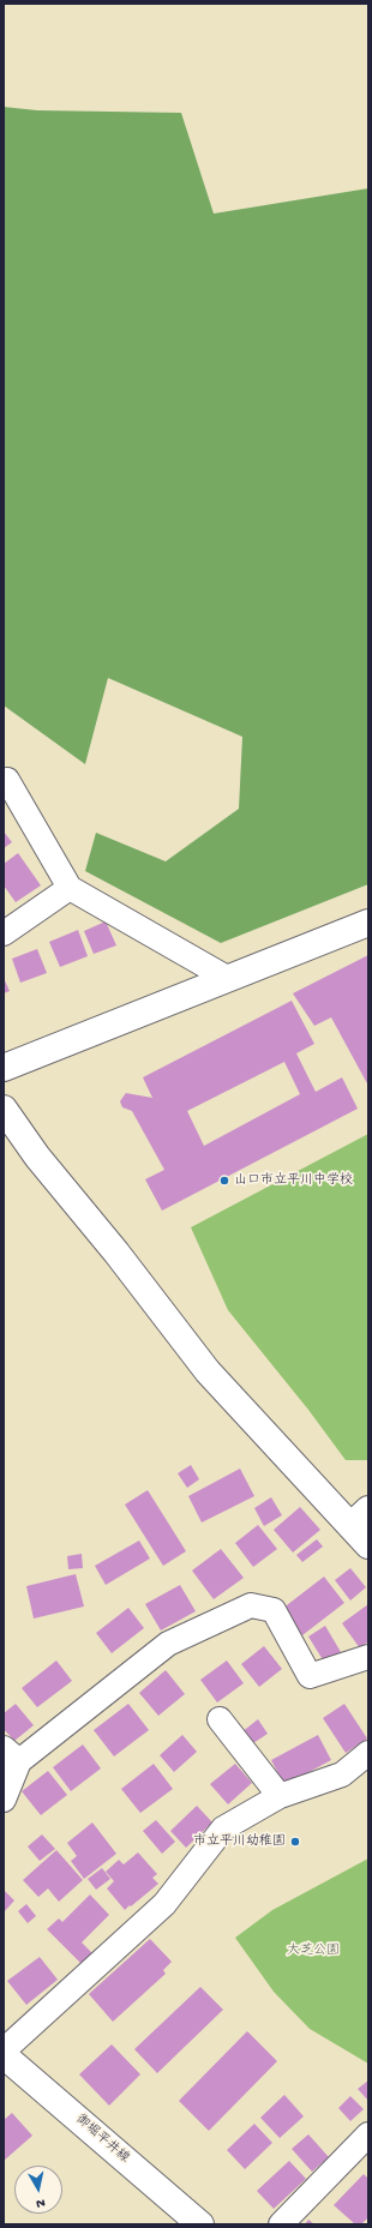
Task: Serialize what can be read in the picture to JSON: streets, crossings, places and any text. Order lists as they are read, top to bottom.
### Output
{
  "streets": {
    "street": ["御堀平井線"]
  },
  "parks": ["大芝公園"],
  "places": ["山口市立平川中学校", "市立平川幼稚園"],
  "north": "bottom"
}
